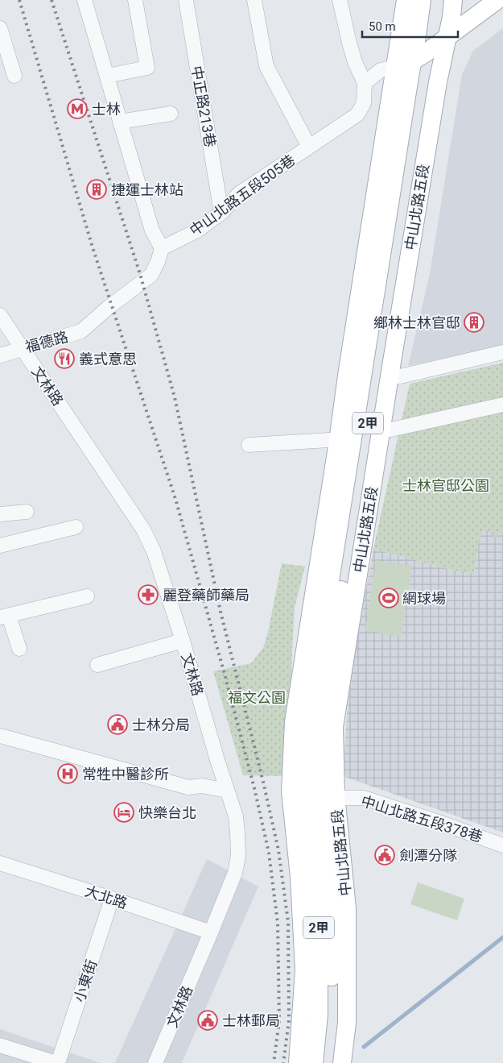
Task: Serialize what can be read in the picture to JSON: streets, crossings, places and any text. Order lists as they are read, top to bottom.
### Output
{
  "streets": {
    "main road": ["中山北路五段", "2甲"],
    "street": [
      "中正路213巷",
      "中山北路五段505巷",
      "福德路",
      "文林路",
      "中山北路五段378巷",
      "大北路",
      "小東街"
    ]
  },
  "crossings": [
    ["中正路213巷", "中山北路五段505巷"],
    ["中山北路五段505巷", "福德路"],
    ["中山北路五段", "中山北路五段378巷"],
    ["福德路", "文林路"],
    ["文林路", "大北路"],
    ["大北路", "小東街"]
  ],
  "parks": ["士林官邸公園", "福文公園"],
  "places": {
    "metro station": ["士林"],
    "building": ["捷運士林站", "鄉林士林官邸"],
    "restaurant": ["義式意思"],
    "pharmacy": ["麗登藥師藥局"],
    "sports": ["網球場"],
    "public building": ["士林分局", "劍潭分隊", "士林郵局"],
    "hospital": ["常牲中醫診所"],
    "hotel": ["快樂台北"]
  },
  "scale_bar": "50 m"
}
